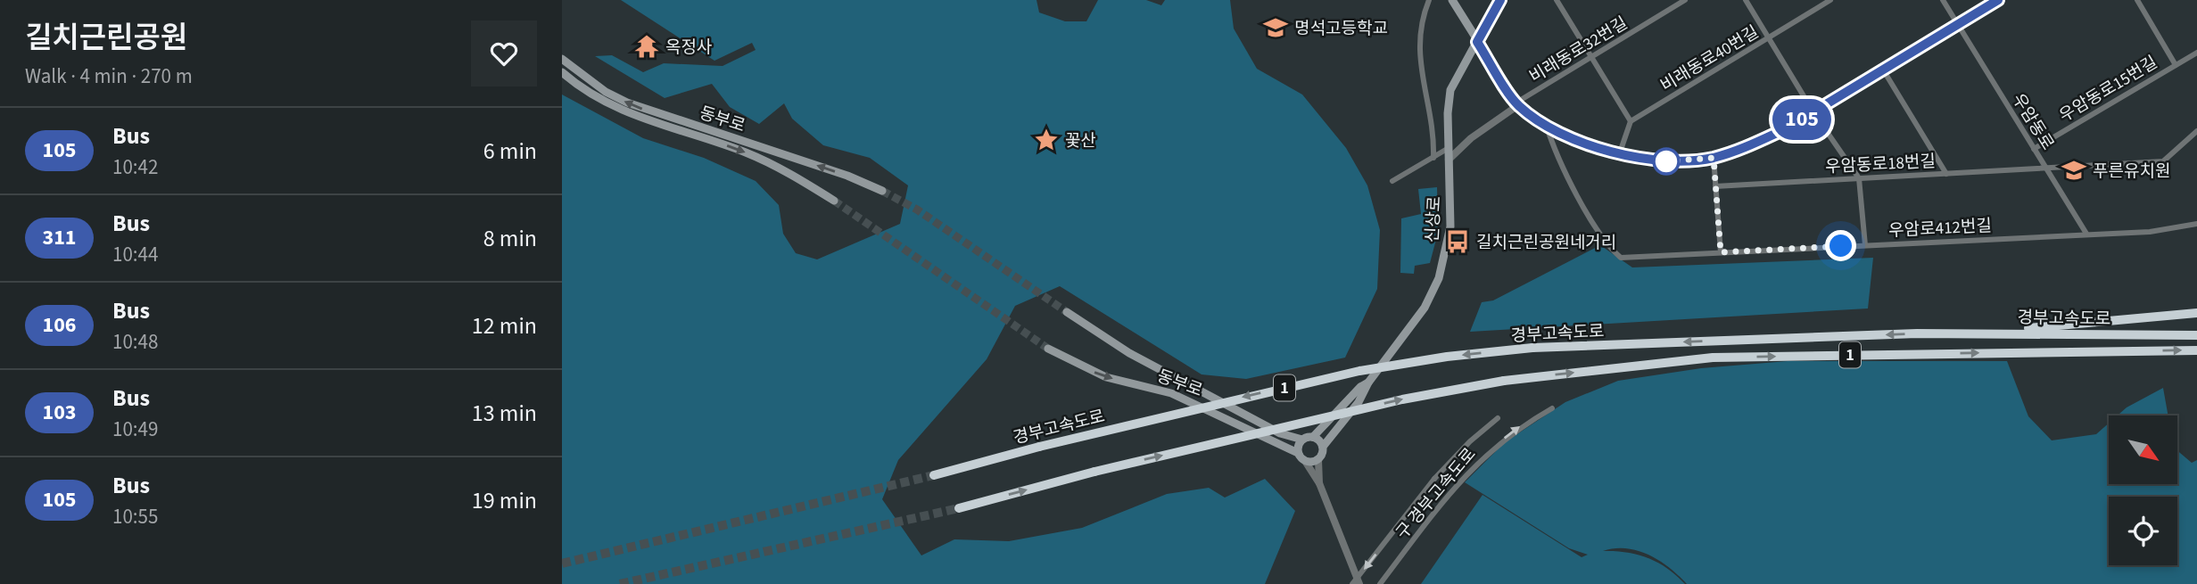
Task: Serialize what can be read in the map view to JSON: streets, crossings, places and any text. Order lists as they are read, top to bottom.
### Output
{
  "streets": {
    "highway": ["경부고속도로", "1"],
    "main road": ["동부로", "신상로"],
    "street": [
      "비래동로32번길",
      "비래동로40번길",
      "우암동로15번길",
      "우암동로",
      "우암동로18번길",
      "우암로412번길",
      "구 경부고속도로"
    ]
  },
  "crossings": [
    ["우암동로15번길", "우암동로"],
    ["우암동로", "우암동로18번길"],
    ["우암동로", "우암로412번길"]
  ],
  "places": {
    "school or university": ["명석고등학교", "푸른유치원"],
    "temple": ["옥정사"],
    "place": ["꽃산"],
    "bus stop": ["길치근린공원네거리"]
  },
  "lines": ["bus line 105"],
  "north": "bottom right",
  "page": {
    "heading": ["길치근린공원", "Walk · 4 min · 270 m"],
    "on_map": "105",
    "list": [
      {
        "mark": "105",
        "name": "Bus",
        "note": "10:42",
        "value": "6 min"
      },
      {
        "mark": "311",
        "name": "Bus",
        "note": "10:44",
        "value": "8 min"
      },
      {
        "mark": "106",
        "name": "Bus",
        "note": "10:48",
        "value": "12 min"
      },
      {
        "mark": "103",
        "name": "Bus",
        "note": "10:49",
        "value": "13 min"
      },
      {
        "mark": "105",
        "name": "Bus",
        "note": "10:55",
        "value": "19 min"
      }
    ]
  }
}
